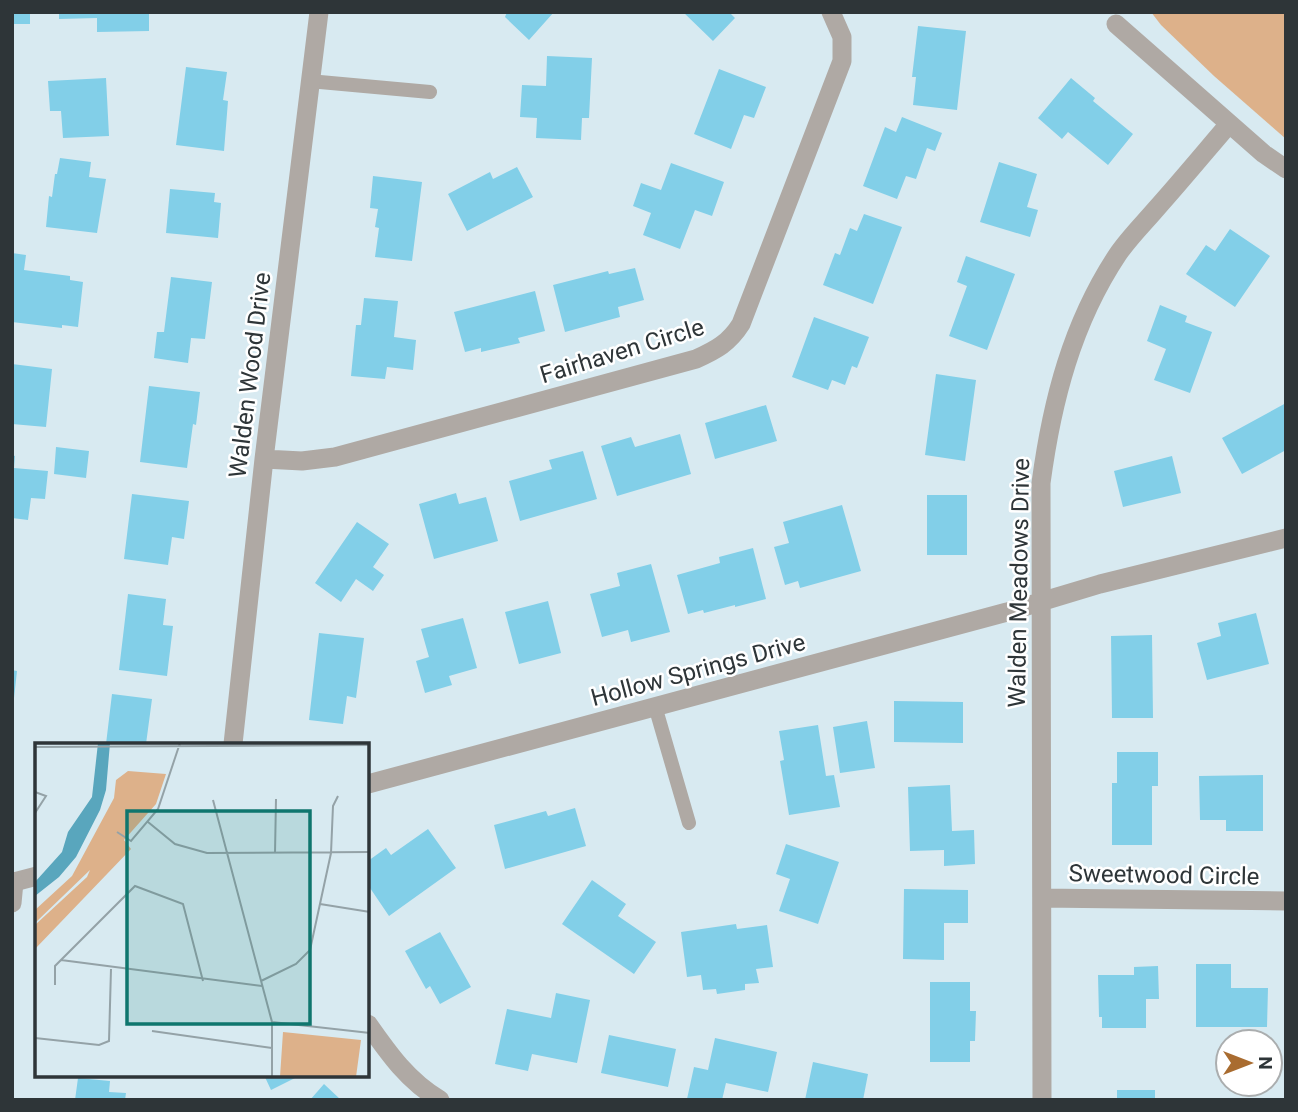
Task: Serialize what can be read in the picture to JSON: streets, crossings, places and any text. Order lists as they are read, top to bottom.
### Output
{
  "streets": {
    "street": [
      "Fairhaven Circle",
      "Walden Wood Drive",
      "Walden Meadows Drive",
      "Hollow Springs Drive",
      "Sweetwood Circle"
    ]
  },
  "crossings": [
    ["Fairhaven Circle", "Walden Wood Drive"],
    ["Walden Meadows Drive", "Hollow Springs Drive"],
    ["Walden Meadows Drive", "Sweetwood Circle"]
  ],
  "north": "right"
}
